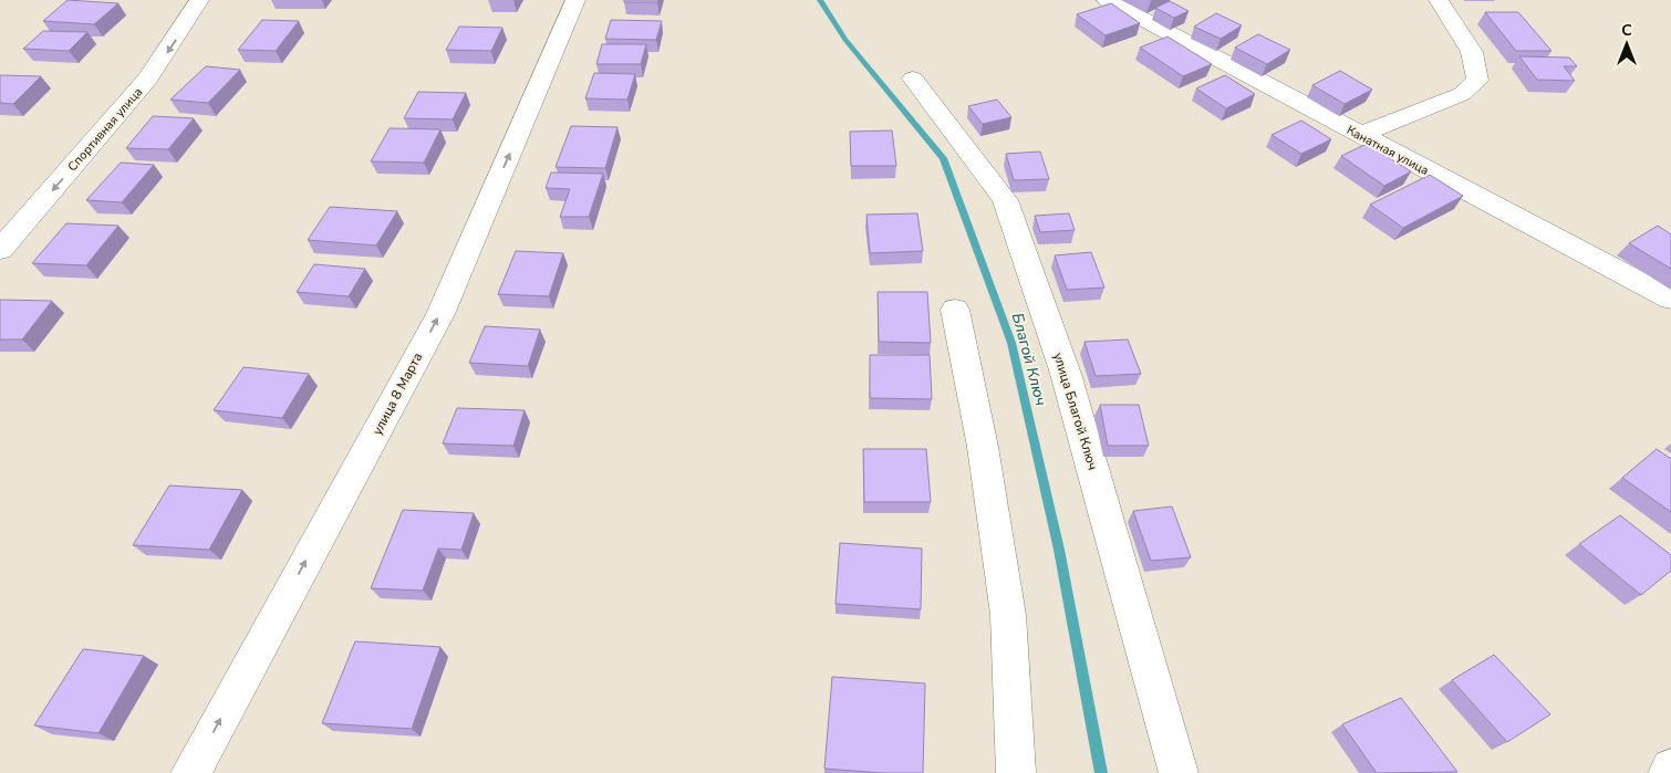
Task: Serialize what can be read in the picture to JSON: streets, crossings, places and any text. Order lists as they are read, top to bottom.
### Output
{
  "streets": {
    "street": [
      "Спортивная улица",
      "Канатная улица",
      "улица 8 Марта",
      "улица Благой Ключ"
    ]
  },
  "one_way": ["Спортивная улица", "улица 8 Марта"],
  "water": ["Благой Ключ"],
  "north": "top"
}
